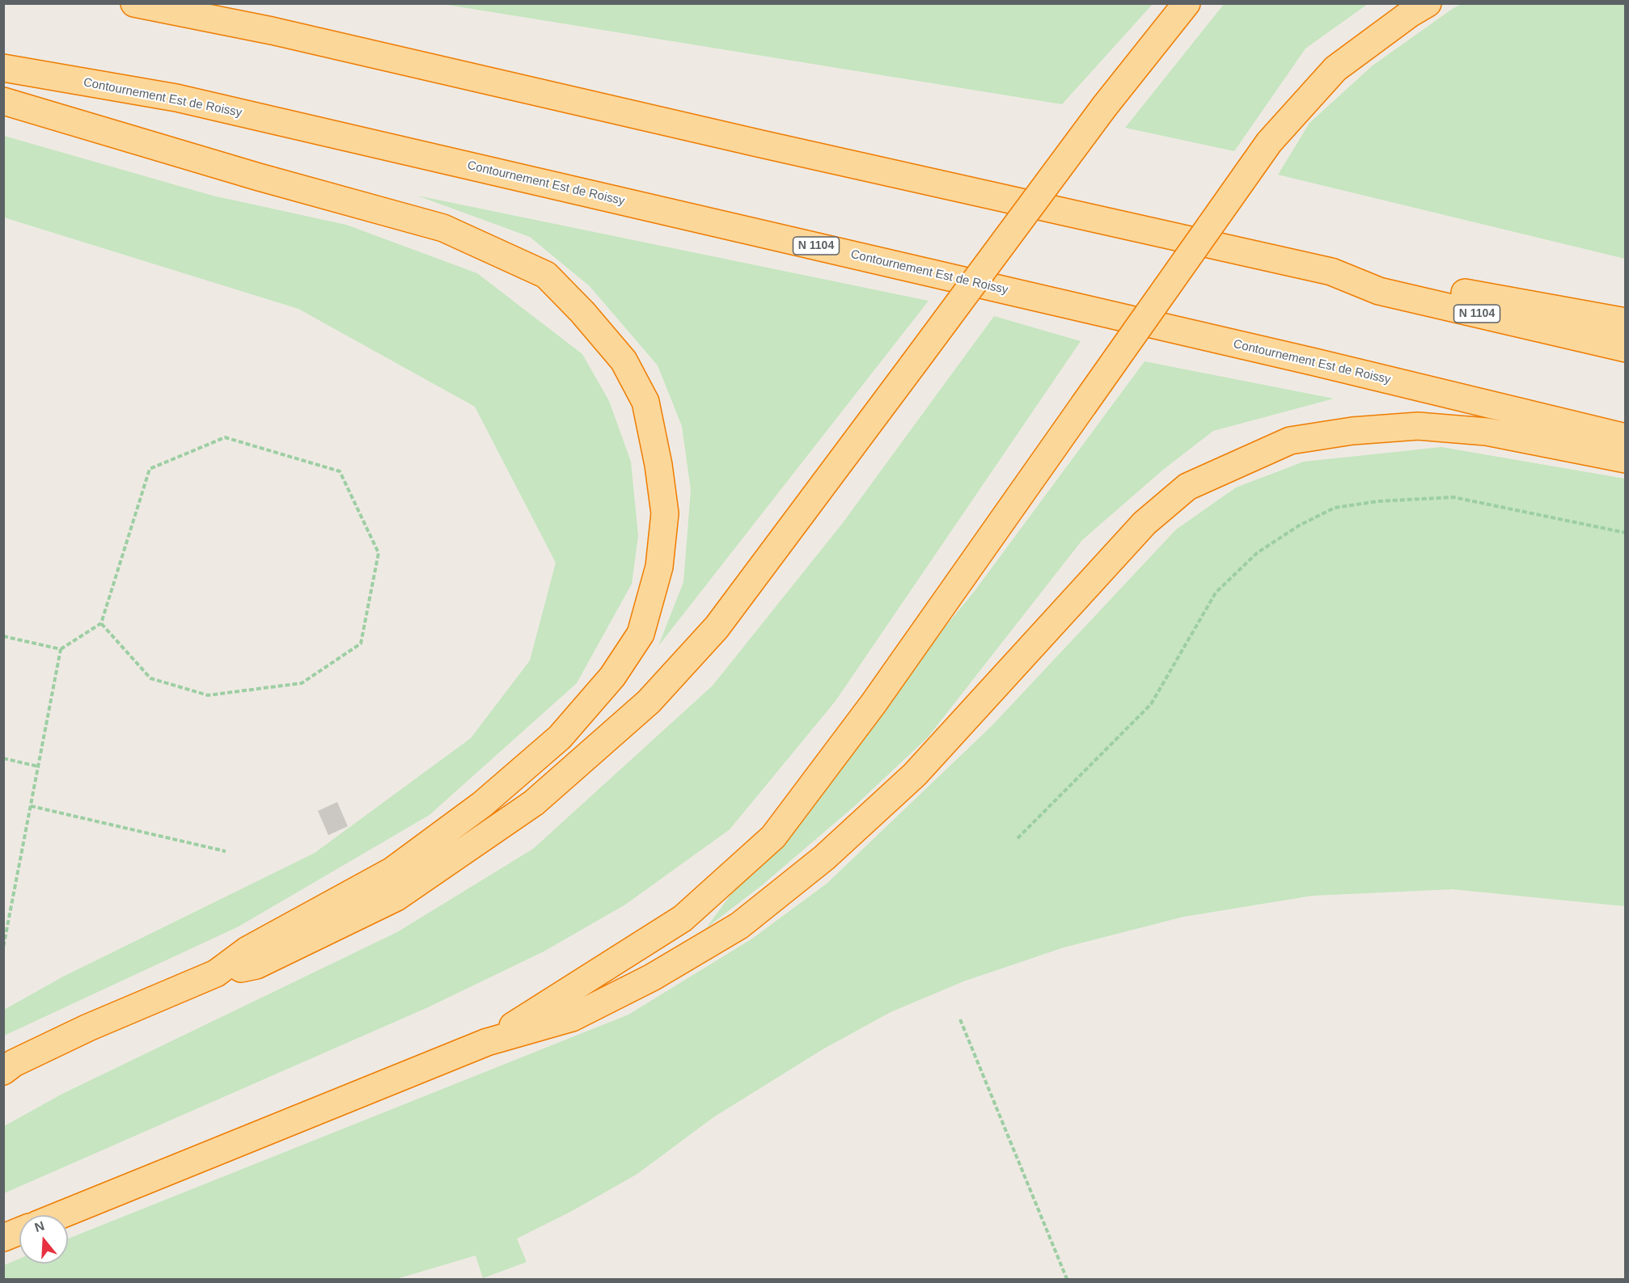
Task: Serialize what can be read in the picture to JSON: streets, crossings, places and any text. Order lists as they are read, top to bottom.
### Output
{
  "streets": {
    "highway": ["Contournement Est de Roissy", "N 1104"]
  },
  "north": "top"
}
